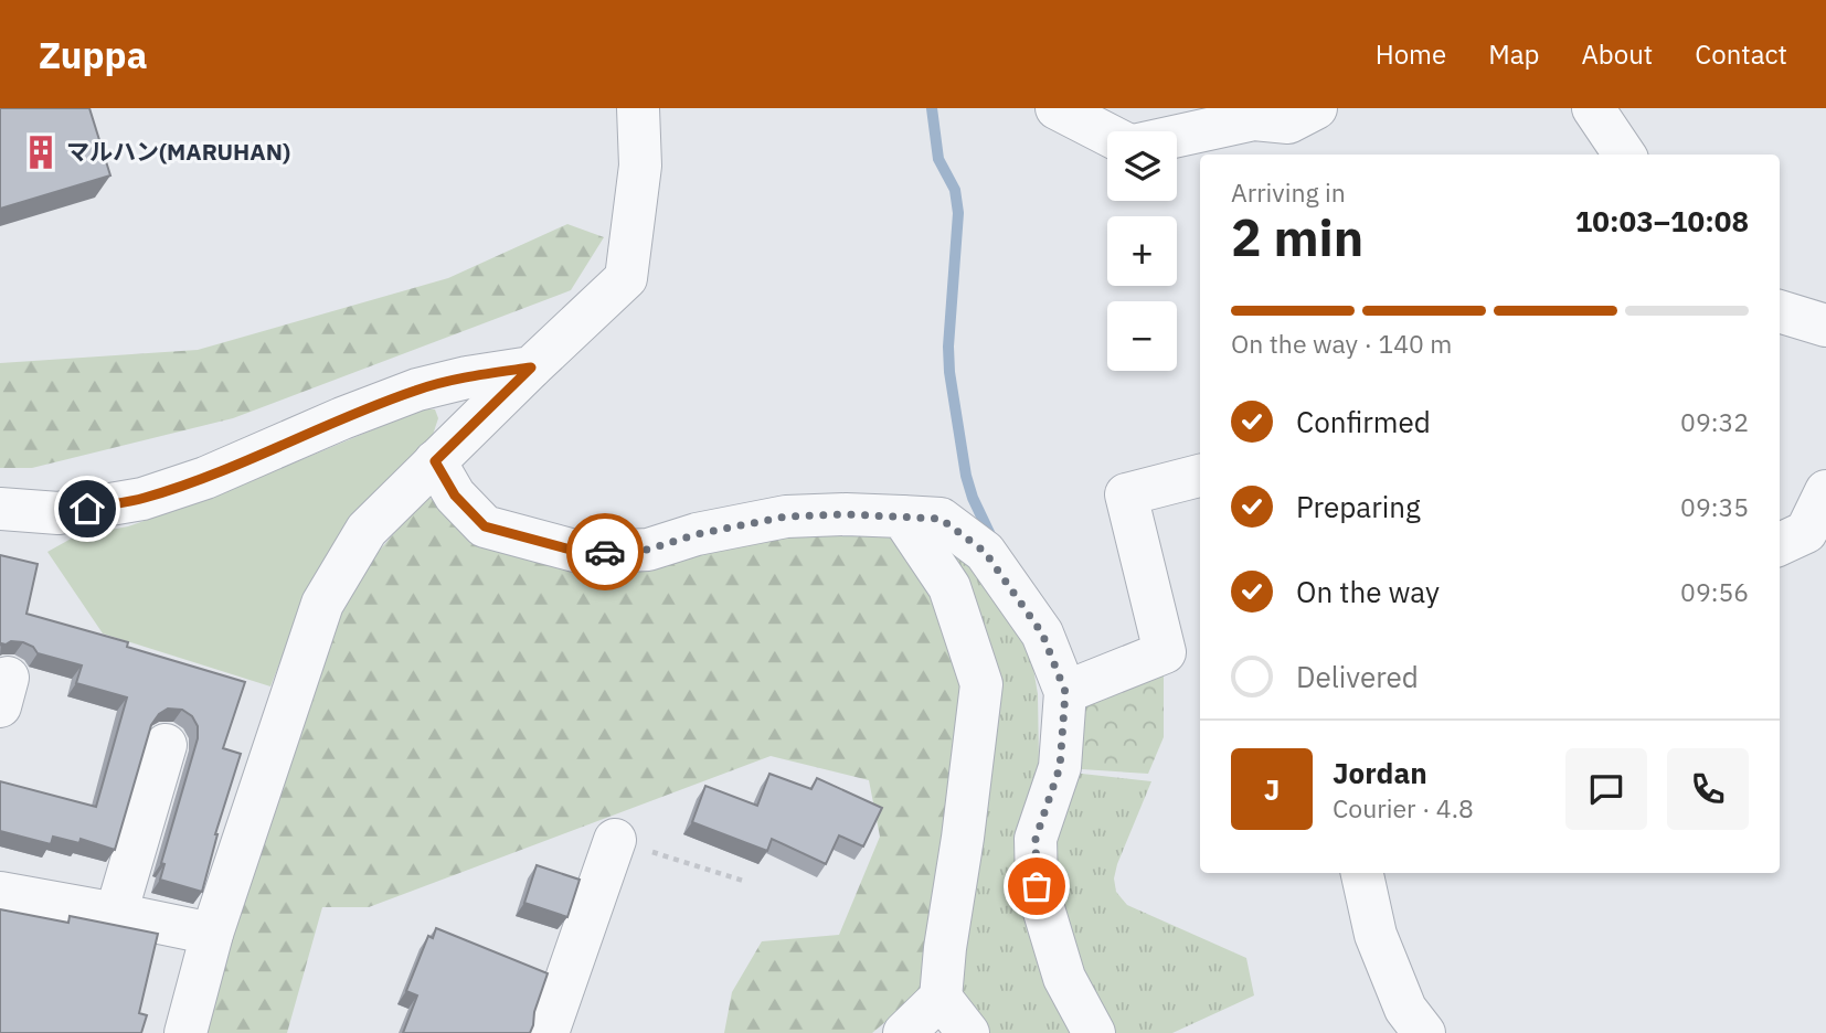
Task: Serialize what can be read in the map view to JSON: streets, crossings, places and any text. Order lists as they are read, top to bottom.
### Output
{
  "places": {
    "building": ["マルハン(MARUHAN)"]
  },
  "page": {
    "header": "Zuppa",
    "nav": [
      "Home",
      "Map",
      "About",
      "Contact"
    ],
    "map_buttons": ["+", "−"],
    "heading": ["2 min", "Arriving in", "10:03–10:08"],
    "panel": ["Jordan", "Courier · 4.8"],
    "bar": "On the way · 140 m",
    "list": [
      ["Confirmed", "09:32"],
      ["Preparing", "09:35"],
      ["On the way", "09:56"],
      "Delivered"
    ],
    "round": "J"
  }
}
